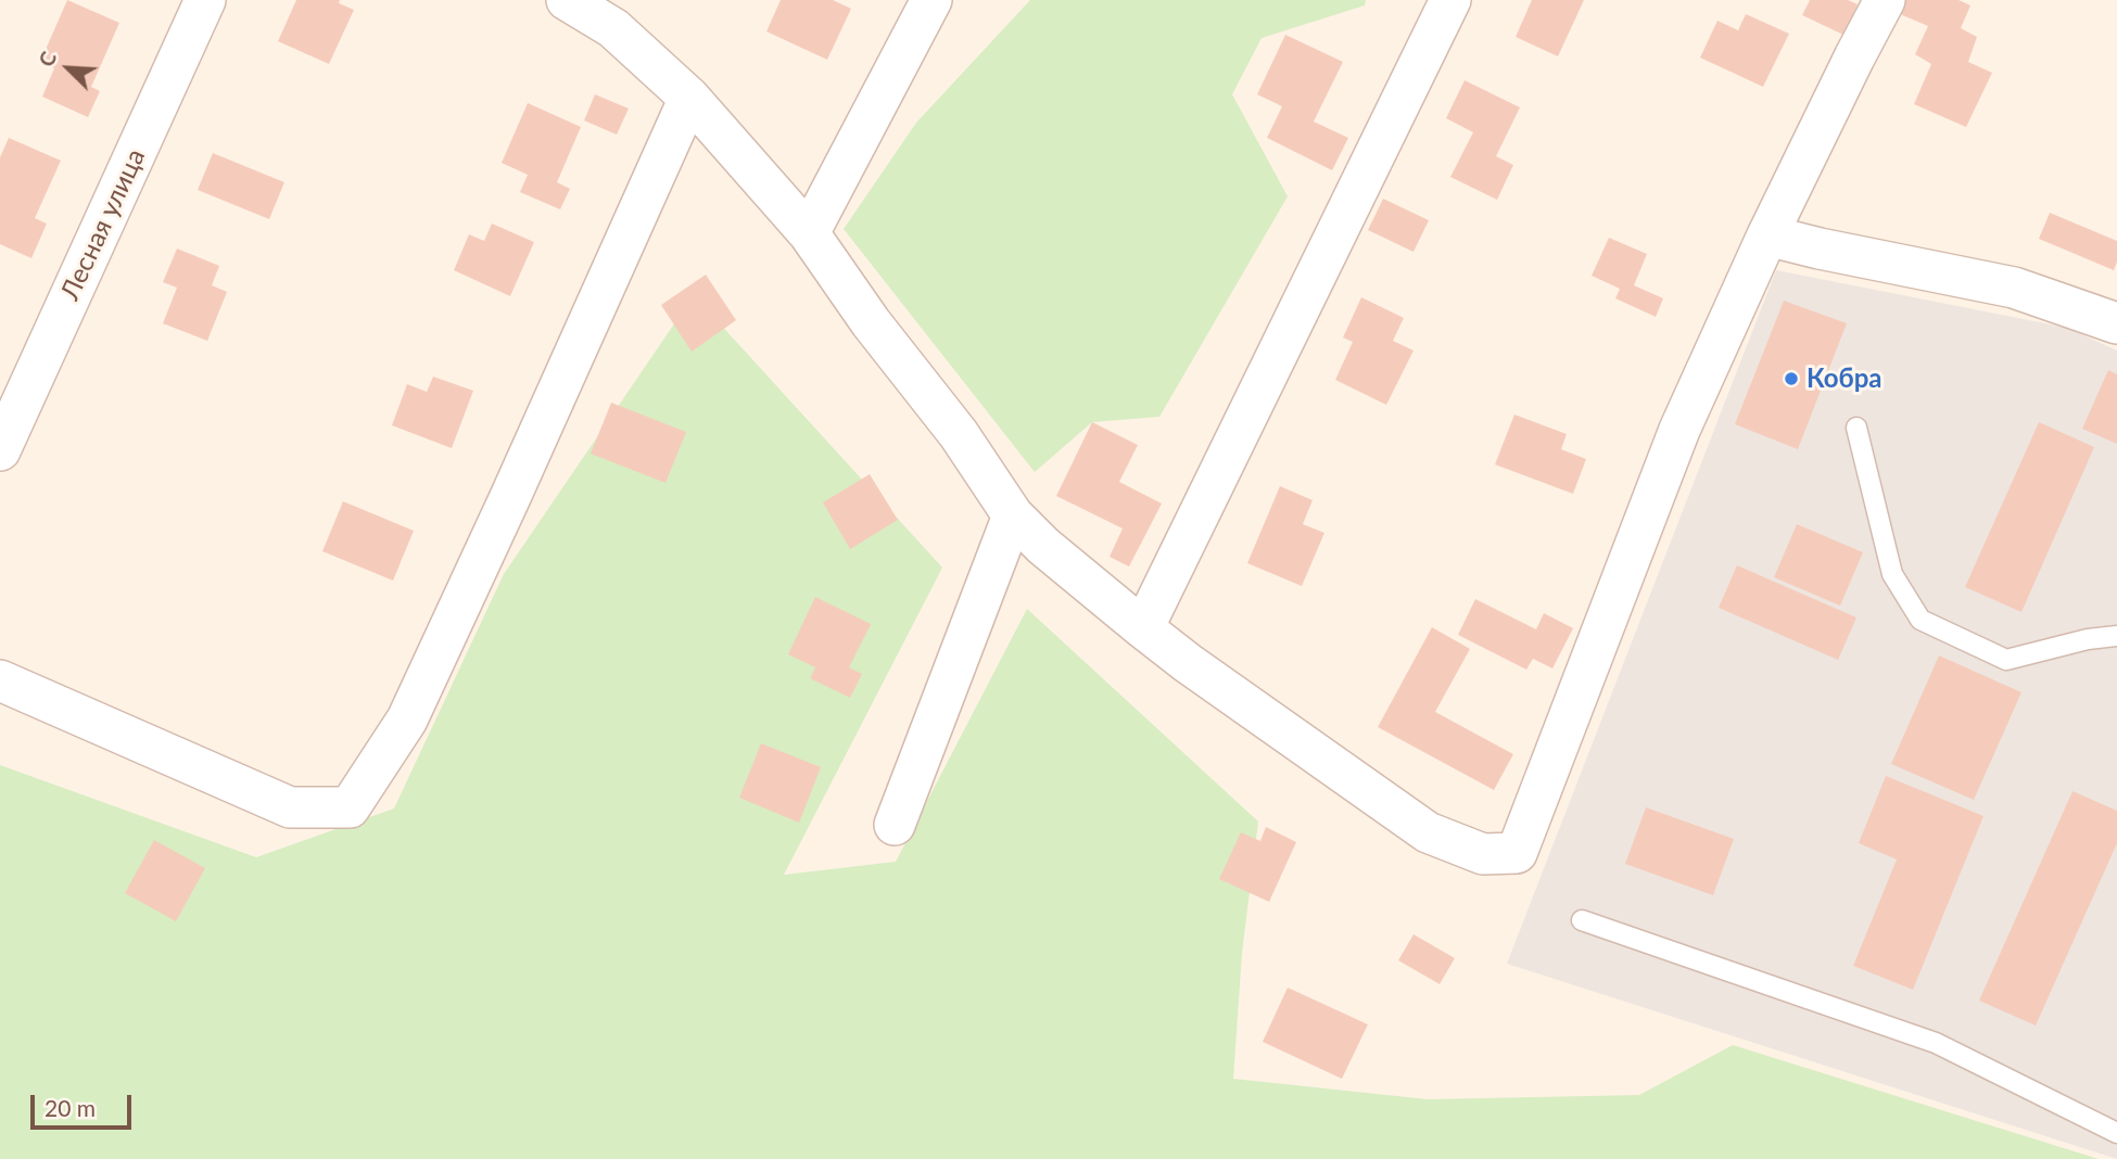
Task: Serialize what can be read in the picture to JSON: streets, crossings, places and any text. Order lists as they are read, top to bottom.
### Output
{
  "streets": {
    "street": ["Лесная улица"]
  },
  "places": ["Кобра"],
  "scale_bar": "20 m",
  "north": "top left"
}
